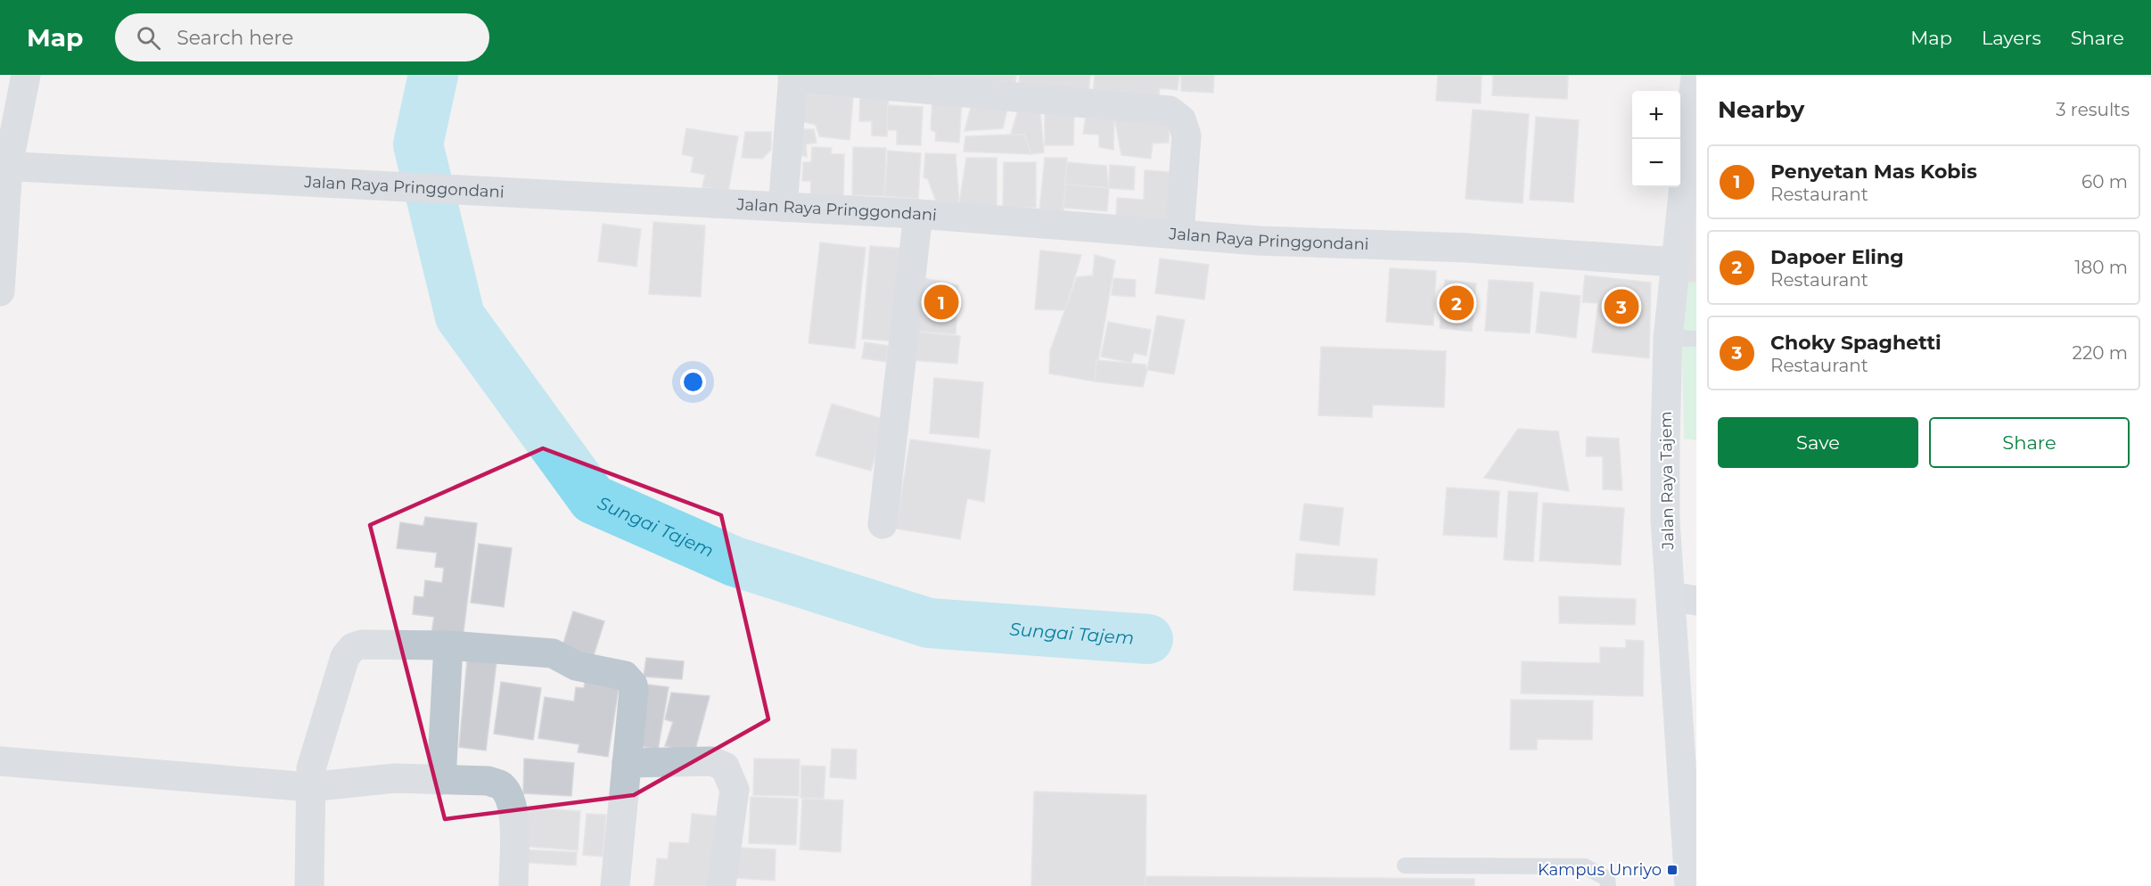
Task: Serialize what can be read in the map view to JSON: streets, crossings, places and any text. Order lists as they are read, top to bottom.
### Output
{
  "streets": {
    "main road": ["Jalan Raya Tajem"],
    "street": ["Jalan Raya Pringgondani"]
  },
  "crossings": [
    ["Jalan Raya Pringgondani", "Jalan Raya Tajem"]
  ],
  "water": ["Sungai Tajem"],
  "places": {
    "transit": ["Kampus Unriyo"]
  },
  "page": {
    "header": "Map",
    "search": "Search here",
    "nav": ["Map", "Layers", "Share"],
    "heading": ["Nearby", "3 results"],
    "map_buttons": ["+", "−"],
    "list": [
      {
        "mark": "1",
        "name": "Penyetan Mas Kobis",
        "note": "Restaurant",
        "value": "60 m"
      },
      {
        "mark": "2",
        "name": "Dapoer Eling",
        "note": "Restaurant",
        "value": "180 m"
      },
      {
        "mark": "3",
        "name": "Choky Spaghetti",
        "note": "Restaurant",
        "value": "220 m"
      }
    ],
    "pins": ["1", "2", "3"],
    "buttons": ["Save", "Share"]
  }
}
